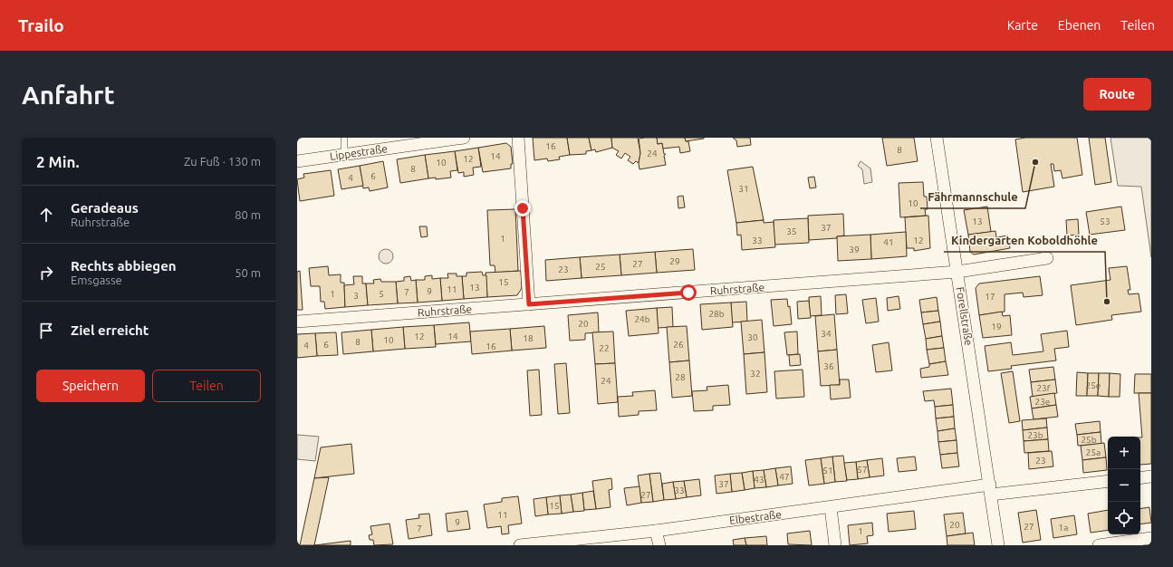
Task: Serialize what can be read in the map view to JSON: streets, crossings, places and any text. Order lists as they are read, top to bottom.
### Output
{
  "streets": {
    "street": [
      "Lippestraße",
      "Ruhrstraße",
      "Forellstraße",
      "Elbestraße"
    ]
  },
  "crossings": [
    ["Ruhrstraße", "Forellstraße"],
    ["Forellstraße", "Elbestraße"]
  ],
  "places": ["Fährmannschule", "Kindergarten Koboldhöhle"],
  "house_numbers": [
    "16",
    "8",
    "24",
    "14",
    "12",
    "10",
    "8",
    "6",
    "4",
    "31",
    "10",
    "13",
    "53",
    "37",
    "35",
    "1",
    "33",
    "12",
    "41",
    "39",
    "29",
    "27",
    "25",
    "23",
    "15",
    "13",
    "11",
    "9",
    "7",
    "1",
    "5",
    "3",
    "17",
    "28b",
    "24b",
    "20",
    "19",
    "34",
    "12",
    "14",
    "30",
    "18",
    "10",
    "8",
    "6",
    "26",
    "4",
    "16",
    "22",
    "36",
    "32",
    "28",
    "24",
    "25e",
    "23f",
    "23e",
    "23b",
    "25b",
    "25a",
    "23",
    "57",
    "51",
    "47",
    "43",
    "37",
    "33",
    "27",
    "15",
    "11",
    "9",
    "20",
    "27",
    "1a",
    "7",
    "1"
  ],
  "page": {
    "header": "Trailo",
    "nav": ["Karte", "Ebenen", "Teilen"],
    "buttons": [
      "Route",
      ["Speichern", "Teilen"]
    ],
    "title": "Anfahrt",
    "heading": ["2 Min.", "Zu Fuß · 130 m"],
    "list": [
      ["Geradeaus", "Ruhrstraße", "80 m"],
      ["Rechts abbiegen", "Emsgasse", "50 m"],
      "Ziel erreicht"
    ],
    "map_buttons": ["+", "−"]
  }
}
